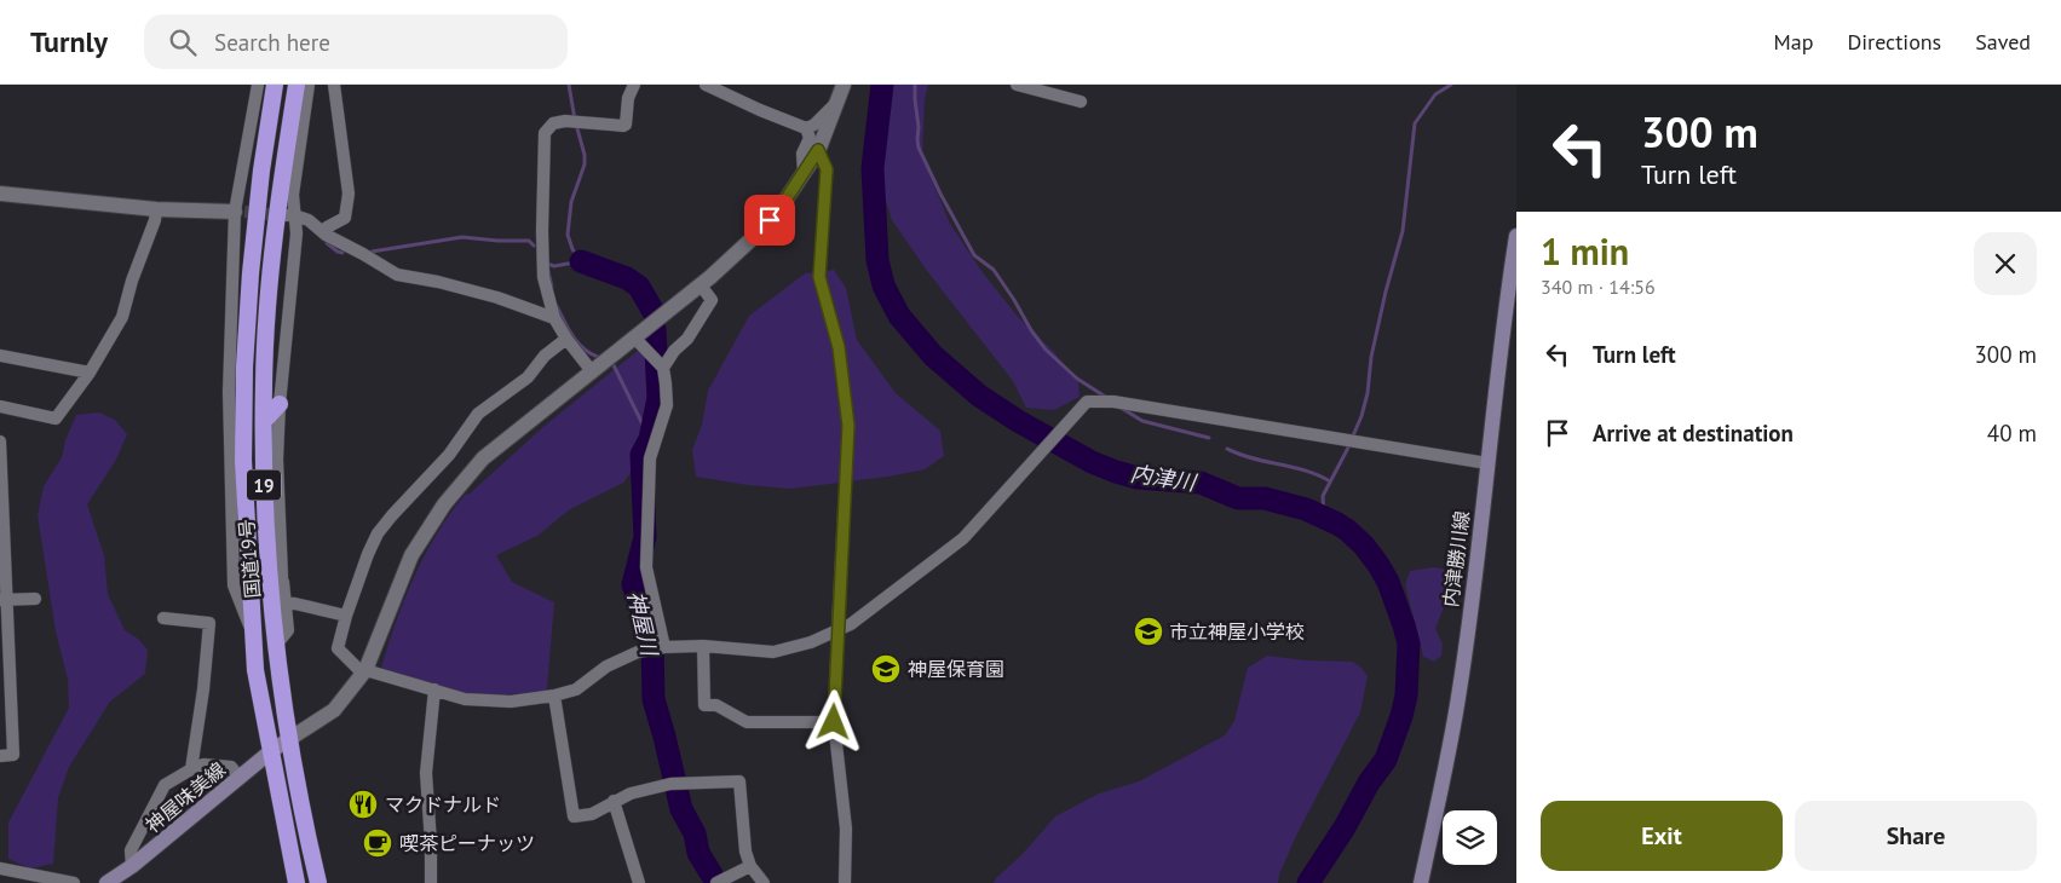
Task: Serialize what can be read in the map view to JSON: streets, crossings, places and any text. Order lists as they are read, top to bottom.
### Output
{
  "streets": {
    "highway": ["19", "国道19号"],
    "main road": ["内津勝川線", "神屋味美線"]
  },
  "crossings": [
    ["国道19号", "神屋味美線"]
  ],
  "water": ["内津川", "神屋川"],
  "places": {
    "school or university": ["市立神屋小学校", "神屋保育園"],
    "restaurant": ["マクドナルド"],
    "cafe": ["喫茶ピーナッツ"]
  },
  "page": {
    "header": "Turnly",
    "search": "Search here",
    "nav": ["Map", "Directions", "Saved"],
    "turn": ["300 m", "Turn left"],
    "heading": ["1 min", "340 m · 14:56"],
    "list": [
      {
        "name": "Turn left",
        "value": "300 m"
      },
      {
        "name": "Arrive at destination",
        "value": "40 m"
      }
    ],
    "buttons": ["Exit", "Share"]
  }
}
